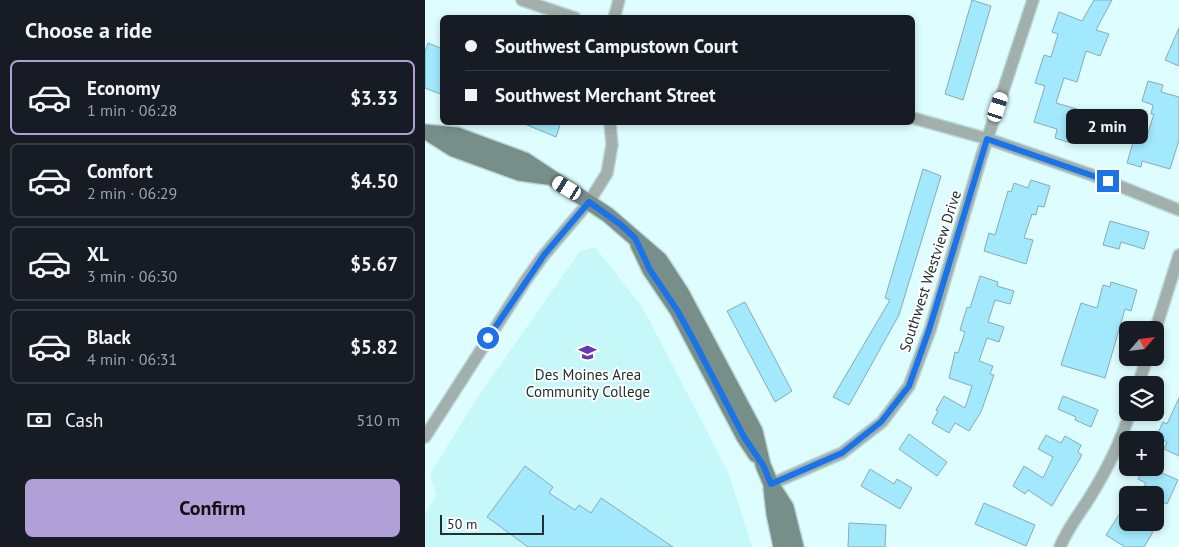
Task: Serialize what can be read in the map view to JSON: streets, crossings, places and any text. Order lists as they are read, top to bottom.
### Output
{
  "streets": {
    "street": ["Southwest Westview Drive"]
  },
  "places": {
    "school or university": ["Des Moines Area Community College"]
  },
  "scale_bar": "50 m",
  "north": "top right",
  "page": {
    "heading": "Choose a ride",
    "banner": ["Southwest Campustown Court", "Southwest Merchant Street"],
    "list": [
      {
        "name": "Economy",
        "note": "1 min · 06:28",
        "value": "$3.33"
      },
      {
        "name": "Comfort",
        "note": "2 min · 06:29",
        "value": "$4.50"
      },
      {
        "name": "XL",
        "note": "3 min · 06:30",
        "value": "$5.67"
      },
      {
        "name": "Black",
        "note": "4 min · 06:31",
        "value": "$5.82"
      }
    ],
    "bubble": "2 min",
    "map_buttons": ["+", "−"],
    "pay": ["Cash", "510 m"],
    "buttons": "Confirm",
    "scale": "50 m"
  }
}
